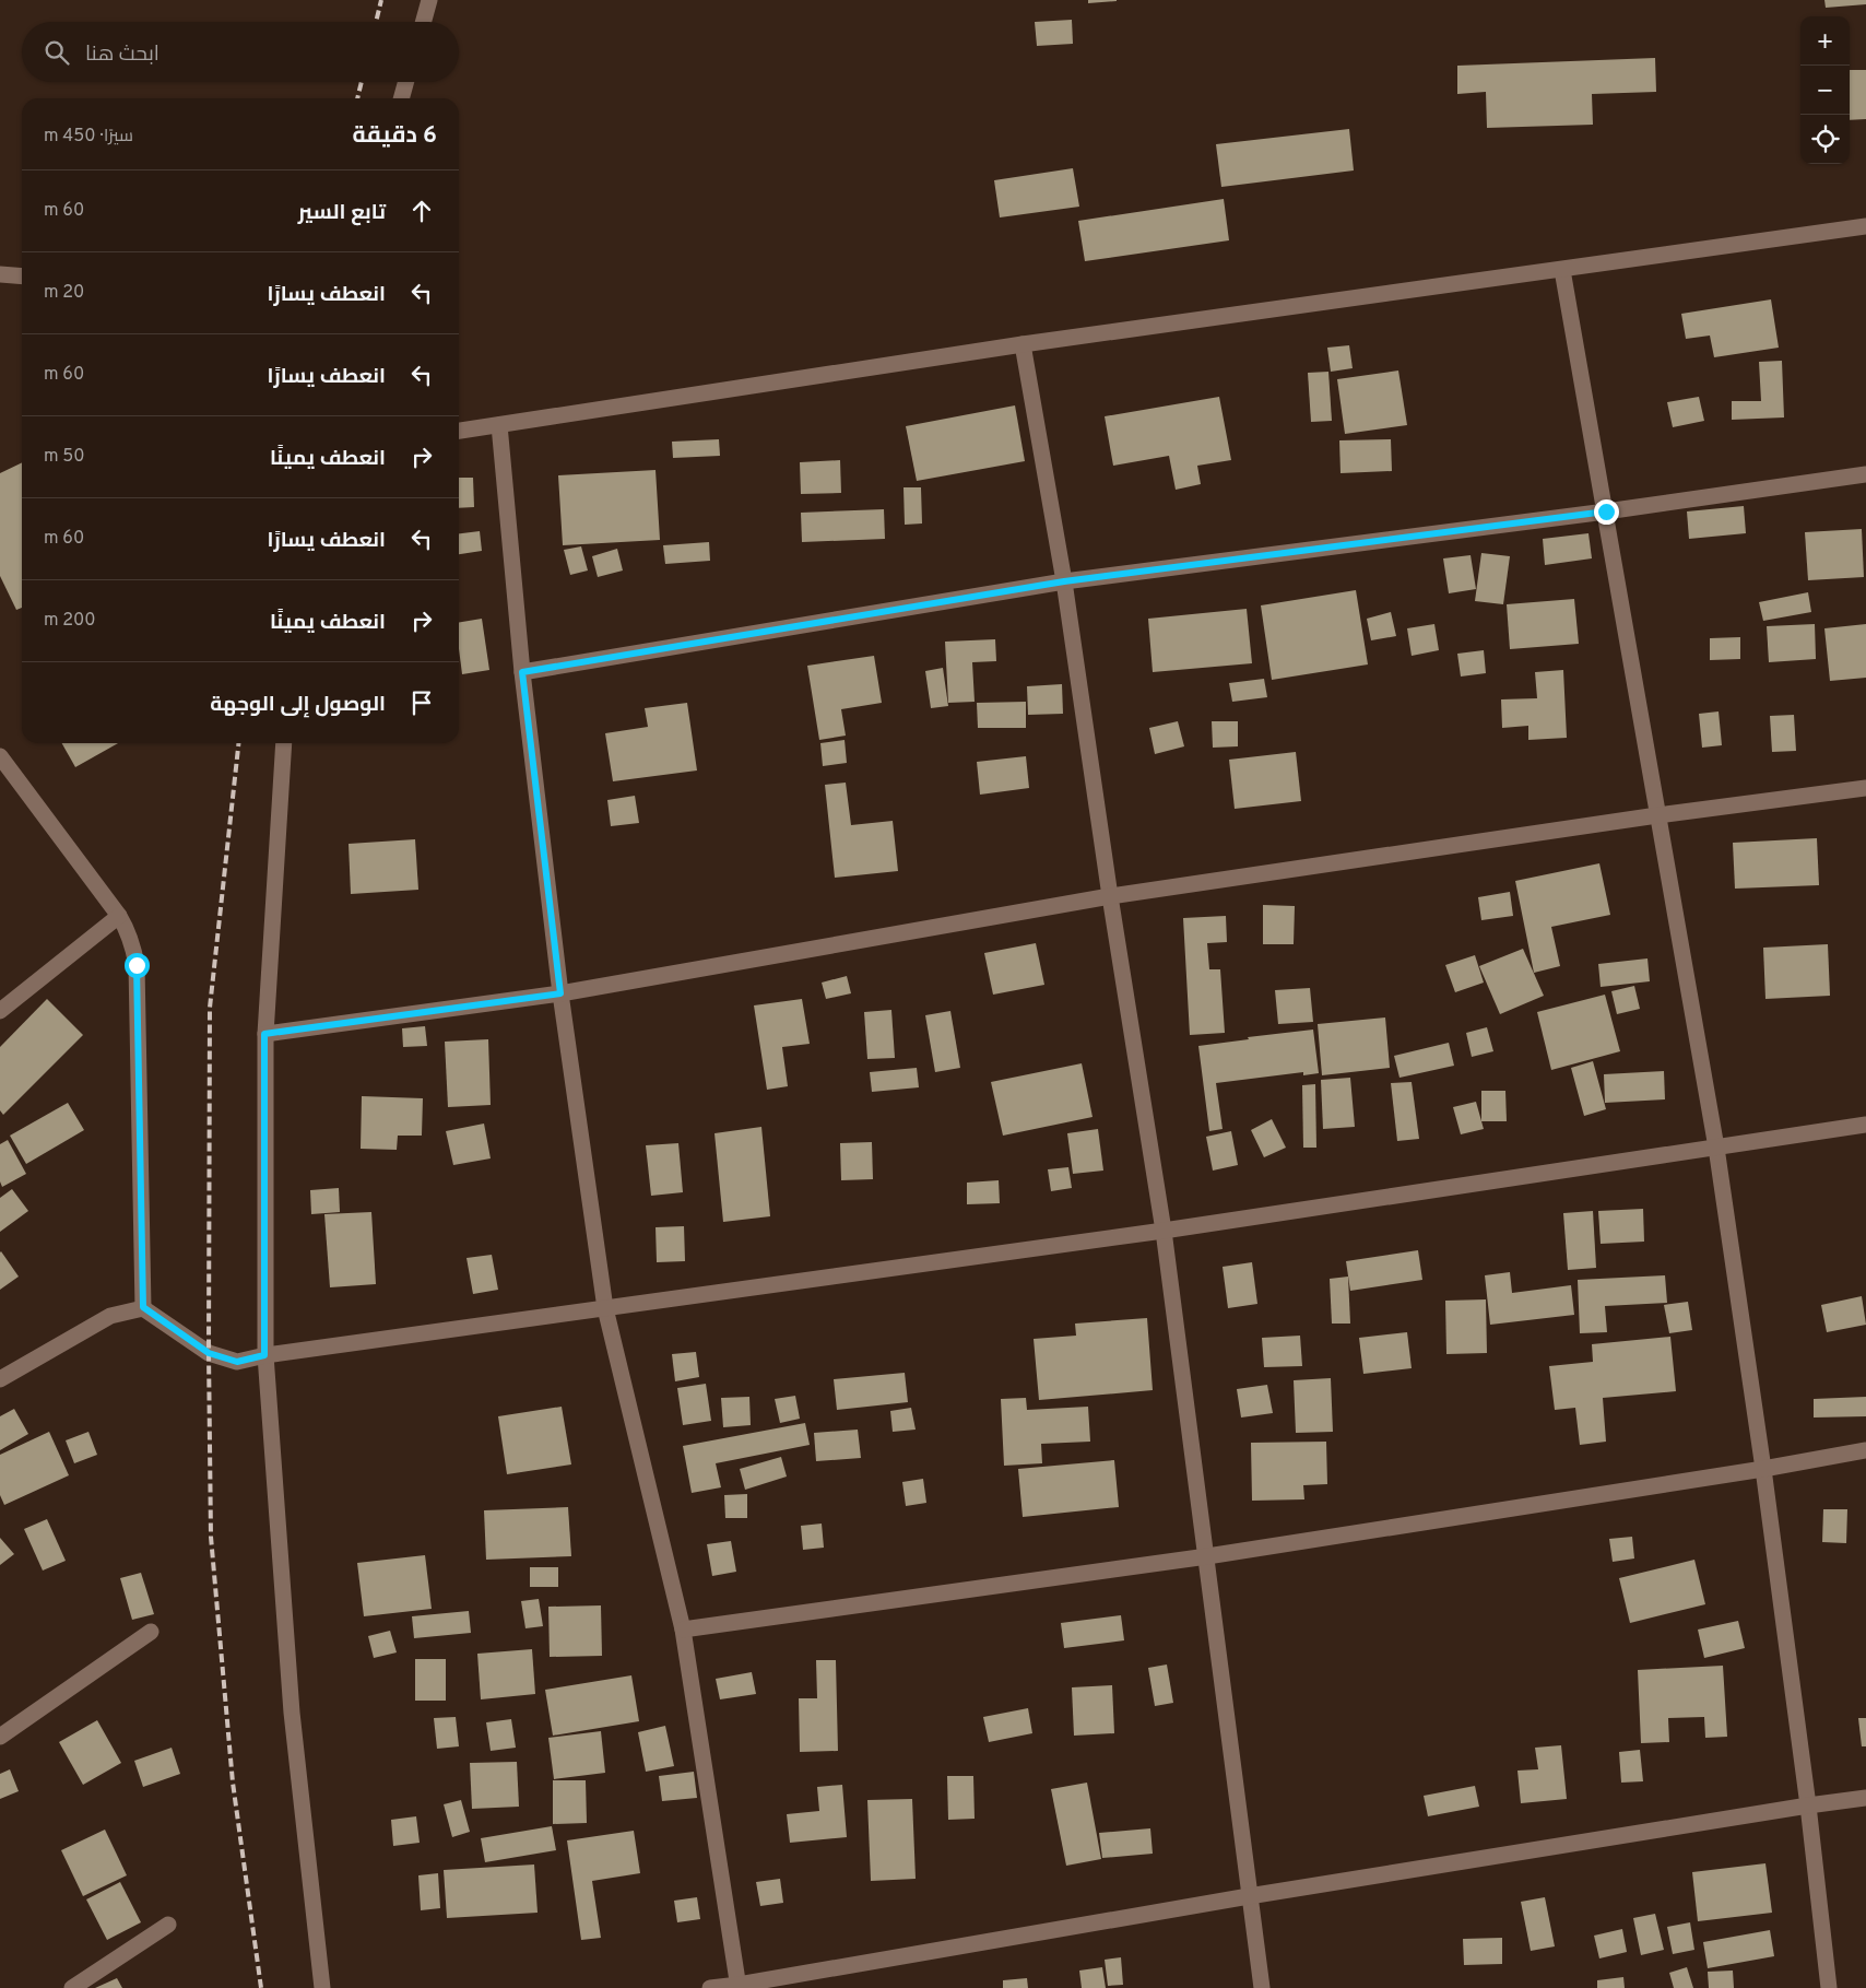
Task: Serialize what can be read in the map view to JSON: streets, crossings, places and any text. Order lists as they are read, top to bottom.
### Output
{
  "page": {
    "map_buttons": ["+", "−"],
    "search": "ابحث هنا",
    "heading": ["6 دقيقة", "سيرًا · 450 m"],
    "list": [
      ["تابع السير", "60 m"],
      ["انعطف يسارًا", "20 m"],
      ["انعطف يسارًا", "60 m"],
      ["انعطف يمينًا", "50 m"],
      ["انعطف يسارًا", "60 m"],
      ["انعطف يمينًا", "200 m"],
      "الوصول إلى الوجهة"
    ]
  }
}
